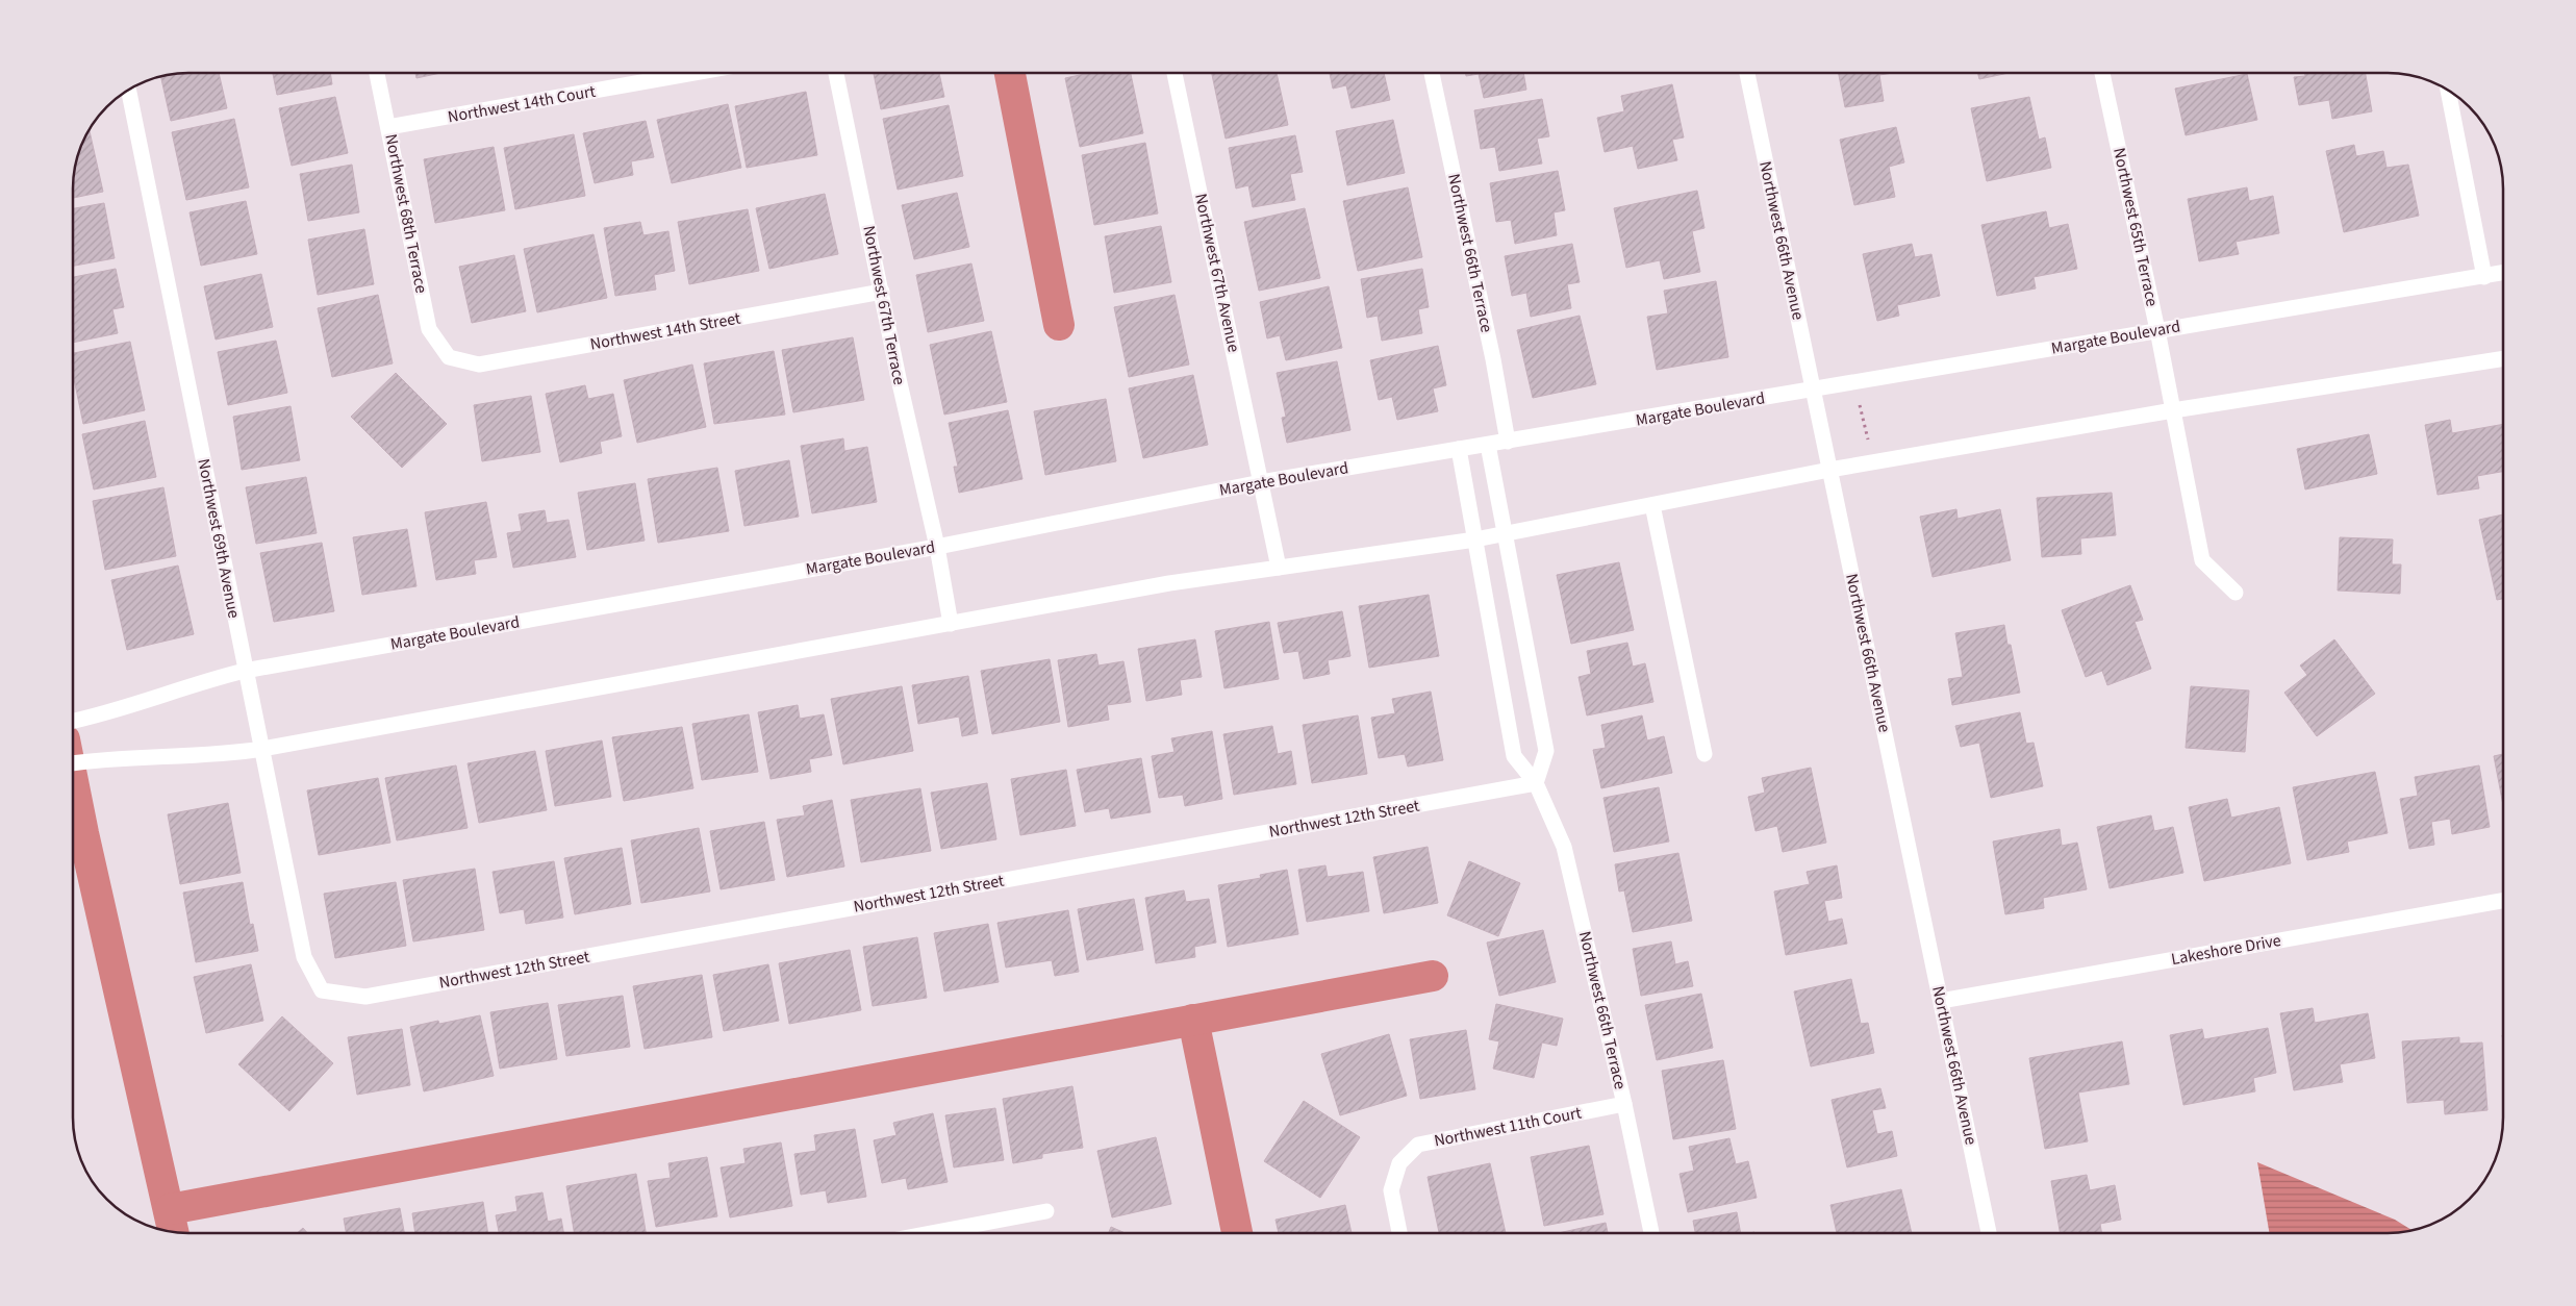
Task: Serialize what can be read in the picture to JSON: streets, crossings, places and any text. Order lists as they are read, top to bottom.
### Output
{
  "streets": {
    "street": [
      "Northwest 14th Court",
      "Northwest 68th Terrace",
      "Northwest 65th Terrace",
      "Northwest 66th Avenue",
      "Northwest 66th Terrace",
      "Northwest 67th Avenue",
      "Northwest 67th Terrace",
      "Northwest 14th Street",
      "Margate Boulevard",
      "Northwest 69th Avenue",
      "Northwest 12th Street",
      "Lakeshore Drive",
      "Northwest 11th Court"
    ]
  },
  "crossings": [
    ["Northwest 14th Court", "Northwest 68th Terrace"],
    ["Northwest 68th Terrace", "Northwest 14th Street"],
    ["Northwest 65th Terrace", "Margate Boulevard"],
    ["Northwest 66th Avenue", "Margate Boulevard"],
    ["Northwest 66th Avenue", "Lakeshore Drive"],
    ["Northwest 66th Terrace", "Margate Boulevard"],
    ["Northwest 66th Terrace", "Northwest 12th Street"],
    ["Northwest 66th Terrace", "Northwest 11th Court"],
    ["Northwest 67th Avenue", "Margate Boulevard"],
    ["Northwest 67th Terrace", "Northwest 14th Street"],
    ["Northwest 67th Terrace", "Margate Boulevard"],
    ["Margate Boulevard", "Northwest 69th Avenue"],
    ["Northwest 69th Avenue", "Northwest 12th Street"]
  ]
}
